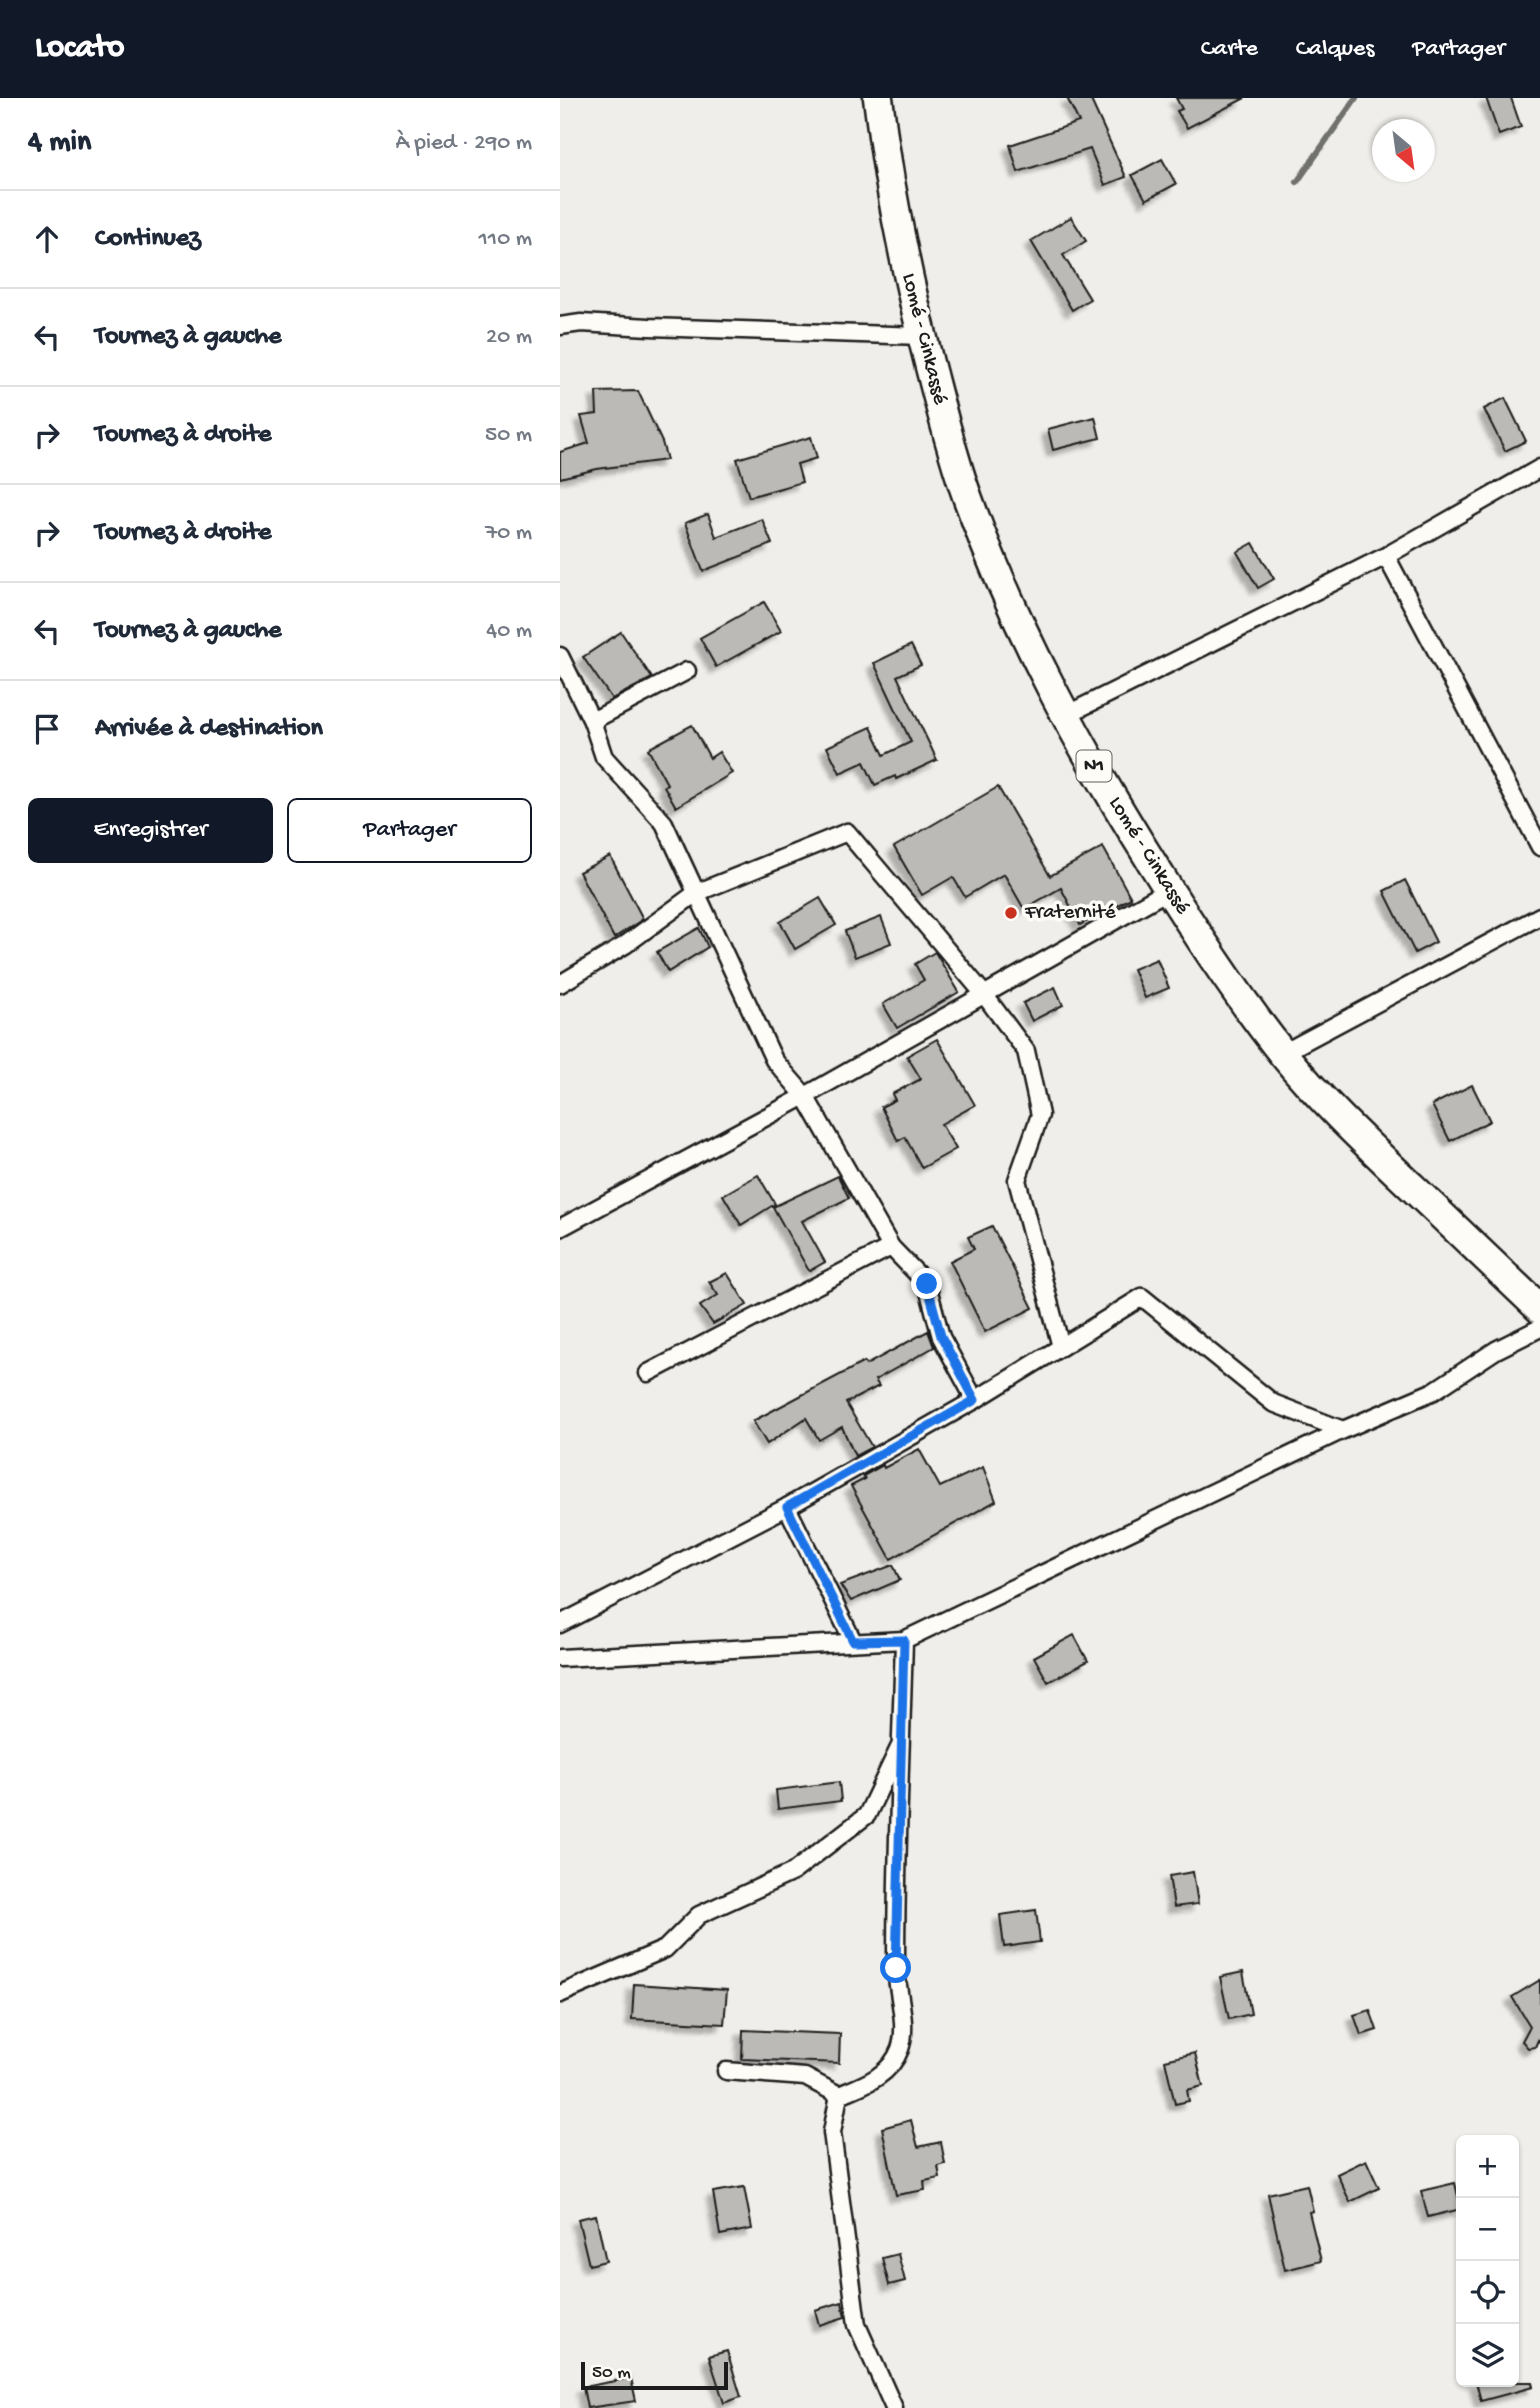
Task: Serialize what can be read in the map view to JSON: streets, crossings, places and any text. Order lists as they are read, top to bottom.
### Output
{
  "streets": {
    "highway": ["Lomé - Cinkassé", "N1"]
  },
  "places": ["Fraternité"],
  "scale_bar": "50 m",
  "north": "bottom right",
  "page": {
    "header": "Locato",
    "nav": ["Carte", "Calques", "Partager"],
    "heading": ["4 min", "À pied · 290 m"],
    "list": [
      ["Continuez", "110 m"],
      ["Tournez à gauche", "20 m"],
      ["Tournez à droite", "50 m"],
      ["Tournez à droite", "70 m"],
      ["Tournez à gauche", "40 m"],
      "Arrivée à destination"
    ],
    "buttons": ["Enregistrer", "Partager"],
    "map_buttons": ["+", "−"],
    "scale": "50 m"
  }
}
